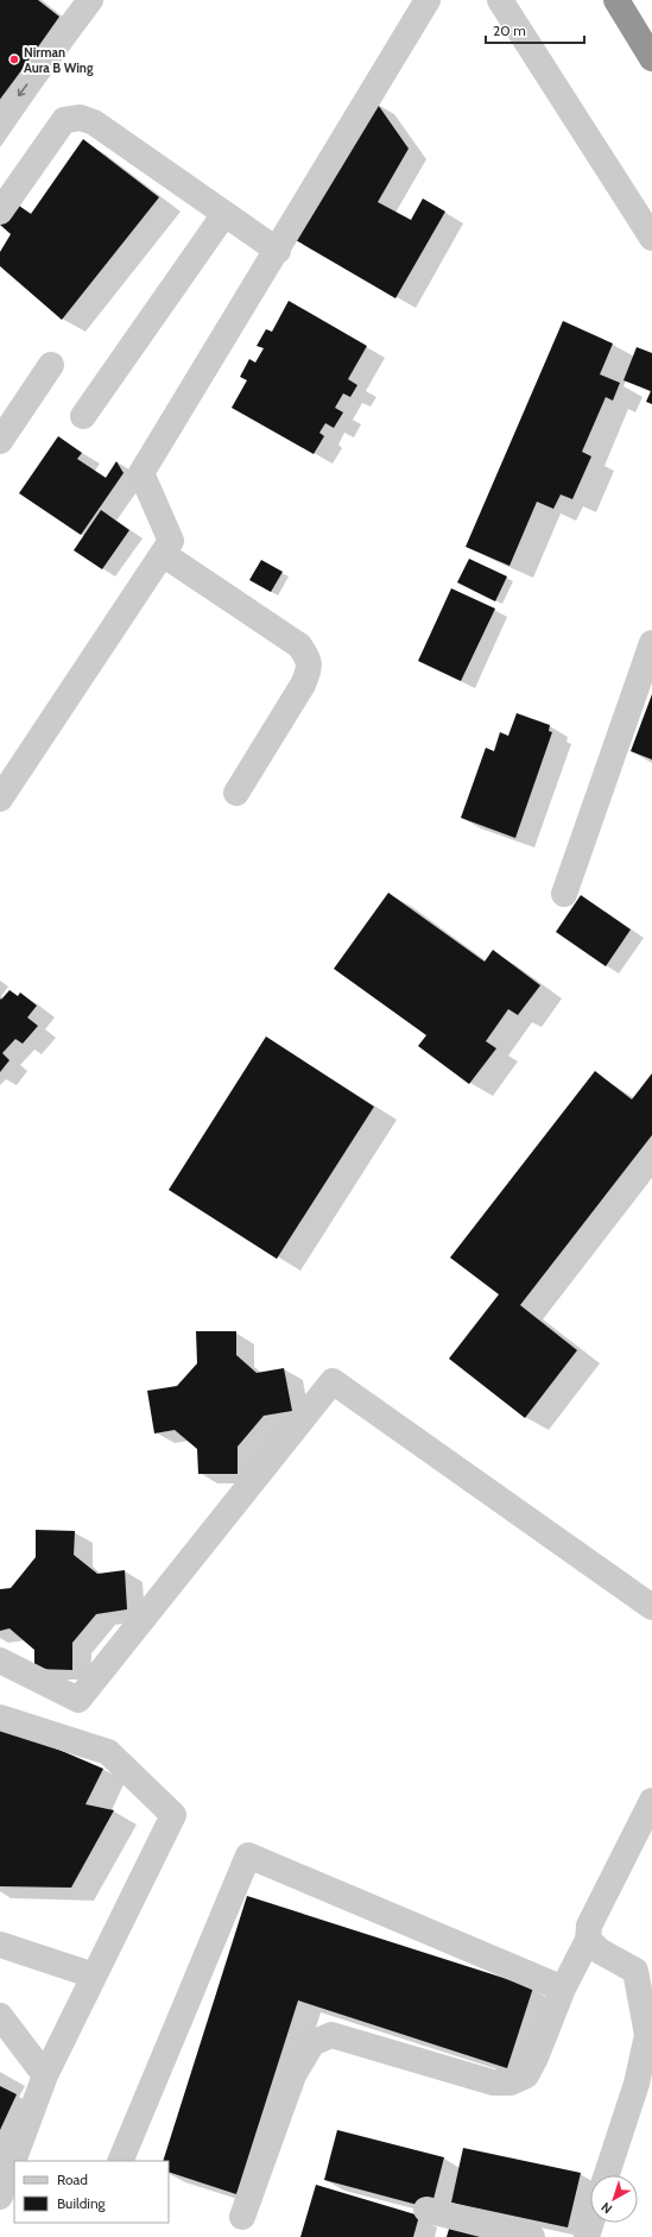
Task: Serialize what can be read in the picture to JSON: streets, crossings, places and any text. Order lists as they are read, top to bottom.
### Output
{
  "places": ["Nirman Aura B Wing"],
  "legend": ["Road", "Building"],
  "scale_bar": "20 m",
  "north": "bottom left"
}
